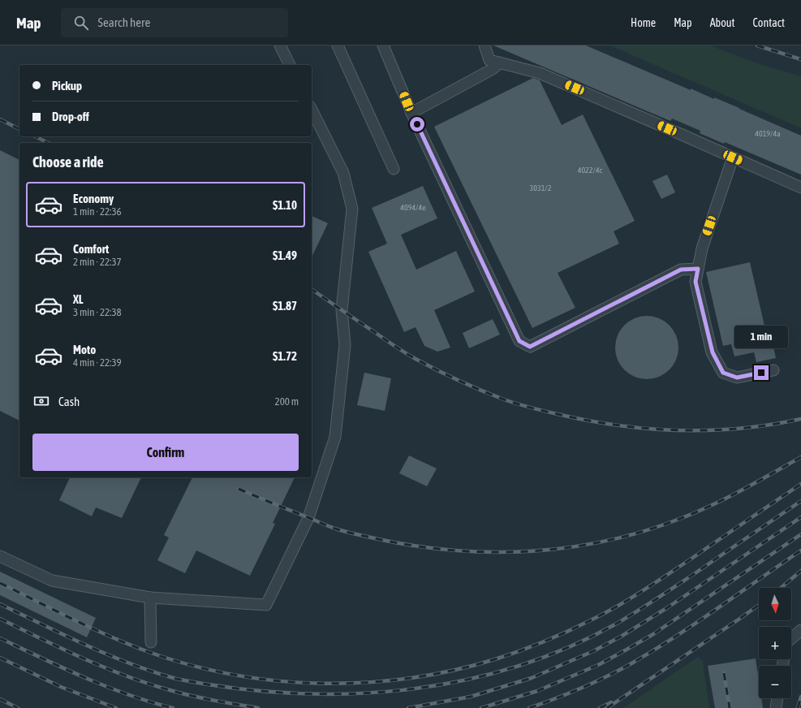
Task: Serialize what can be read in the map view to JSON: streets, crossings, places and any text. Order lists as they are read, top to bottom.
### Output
{
  "house_numbers": [
    "4019/4a",
    "4022/4c",
    "3031/2",
    "4094/4e"
  ],
  "north": "bottom",
  "page": {
    "header": "Map",
    "search": "Search here",
    "nav": [
      "Home",
      "Map",
      "About",
      "Contact"
    ],
    "banner": ["Pickup", "Drop-off"],
    "heading": "Choose a ride",
    "list": [
      {
        "name": "Economy",
        "note": "1 min · 22:36",
        "value": "$1.10"
      },
      {
        "name": "Comfort",
        "note": "2 min · 22:37",
        "value": "$1.49"
      },
      {
        "name": "XL",
        "note": "3 min · 22:38",
        "value": "$1.87"
      },
      {
        "name": "Moto",
        "note": "4 min · 22:39",
        "value": "$1.72"
      }
    ],
    "bubble": "1 min",
    "pay": ["Cash", "200 m"],
    "buttons": "Confirm",
    "map_buttons": ["+", "−"]
  }
}
